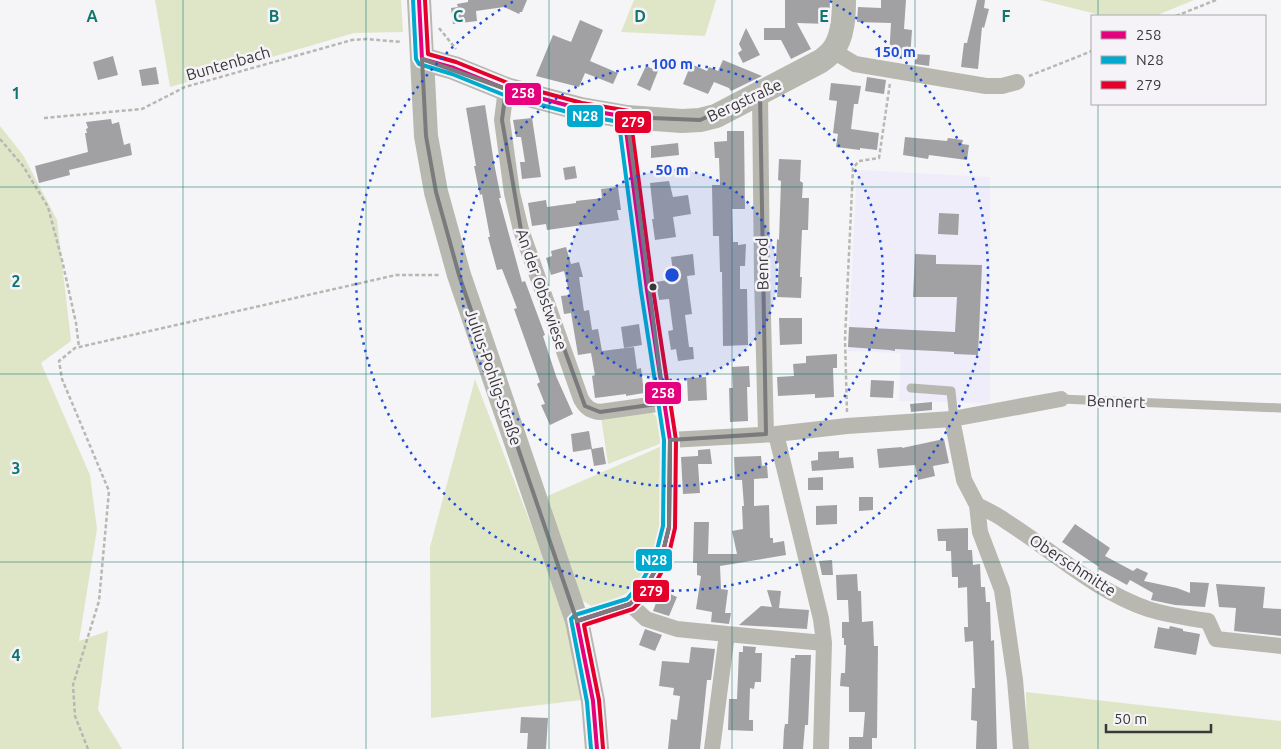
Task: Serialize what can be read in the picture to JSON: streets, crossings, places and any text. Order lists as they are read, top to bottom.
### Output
{
  "streets": {
    "street": [
      "Bergstraße",
      "Benrod",
      "An der Obstwiese",
      "Julius-Pohlig-Straße",
      "Bennert",
      "Oberschmitte"
    ],
    "path": ["Buntenbach"]
  },
  "crossings": [
    ["Buntenbach", "Bergstraße"],
    ["Buntenbach", "Julius-Pohlig-Straße"],
    ["Bergstraße", "Benrod"],
    ["Bergstraße", "An der Obstwiese"],
    ["Bergstraße", "Julius-Pohlig-Straße"]
  ],
  "lines": ["transit line 258", "transit line N28", "transit line 279"],
  "legend": ["258", "N28", "279"],
  "scale_bar": "50 m",
  "grid": {
    "columns": [
      "A",
      "B",
      "C",
      "D",
      "E",
      "F"
    ],
    "rows": [
      "1",
      "2",
      "3",
      "4"
    ]
  },
  "rings": ["150 m", "100 m", "50 m"]
}
